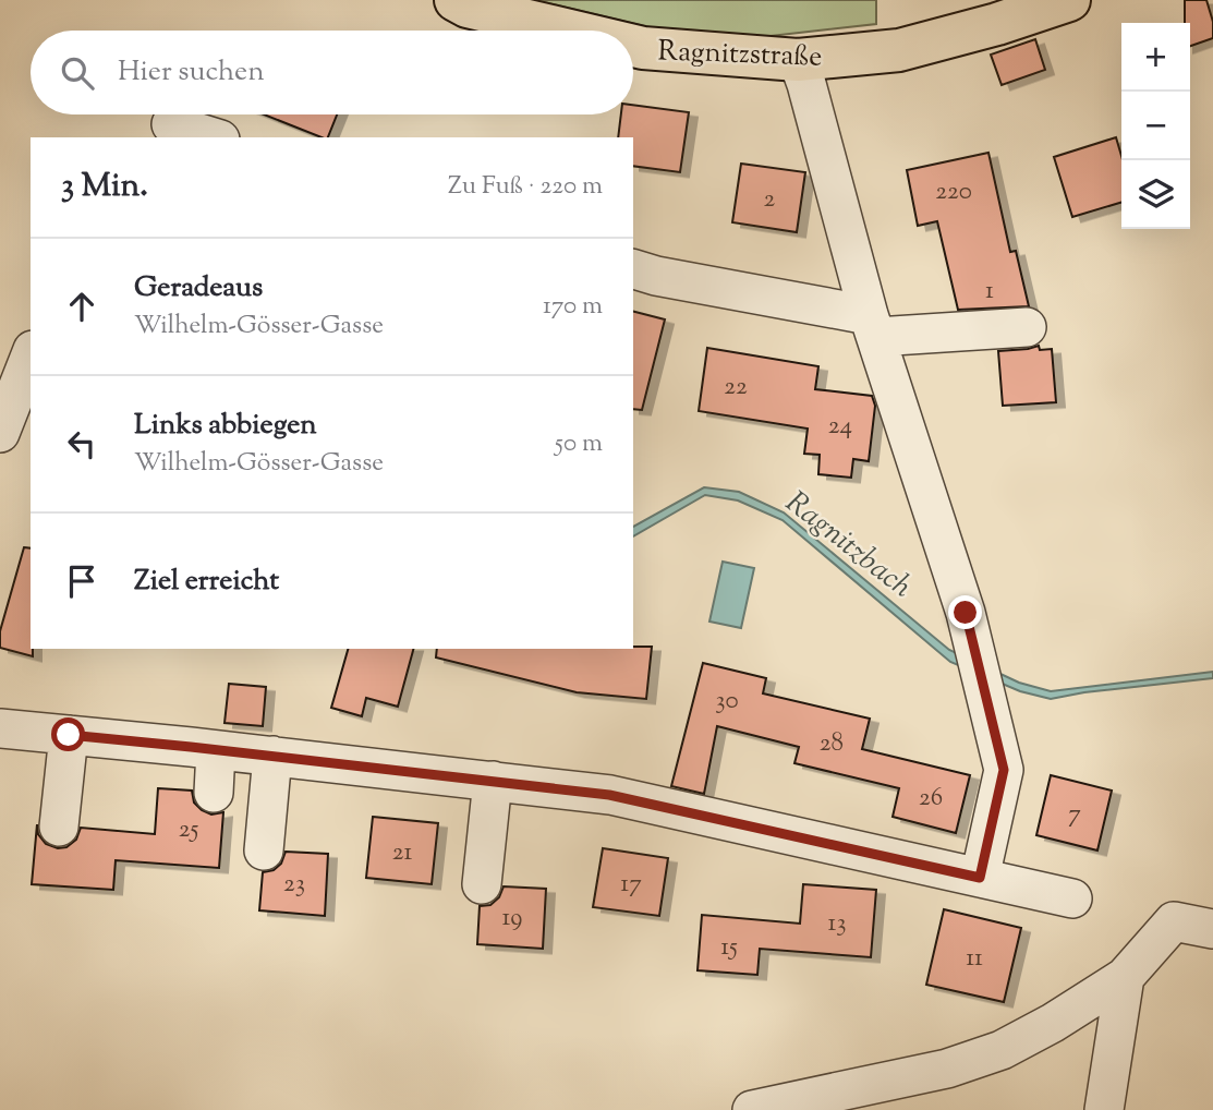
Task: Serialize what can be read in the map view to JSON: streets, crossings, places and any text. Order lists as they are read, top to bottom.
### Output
{
  "streets": {
    "main road": ["Ragnitzstraße"]
  },
  "water": ["Ragnitzbach"],
  "house_numbers": [
    "220",
    "2",
    "1",
    "22",
    "24",
    "30",
    "28",
    "26",
    "7",
    "25",
    "21",
    "23",
    "17",
    "19",
    "13",
    "15",
    "11"
  ],
  "page": {
    "map_buttons": ["+", "−"],
    "search": "Hier suchen",
    "heading": ["3 Min.", "Zu Fuß · 220 m"],
    "list": [
      ["Geradeaus", "Wilhelm-Gösser-Gasse", "170 m"],
      ["Links abbiegen", "Wilhelm-Gösser-Gasse", "50 m"],
      "Ziel erreicht"
    ]
  }
}
